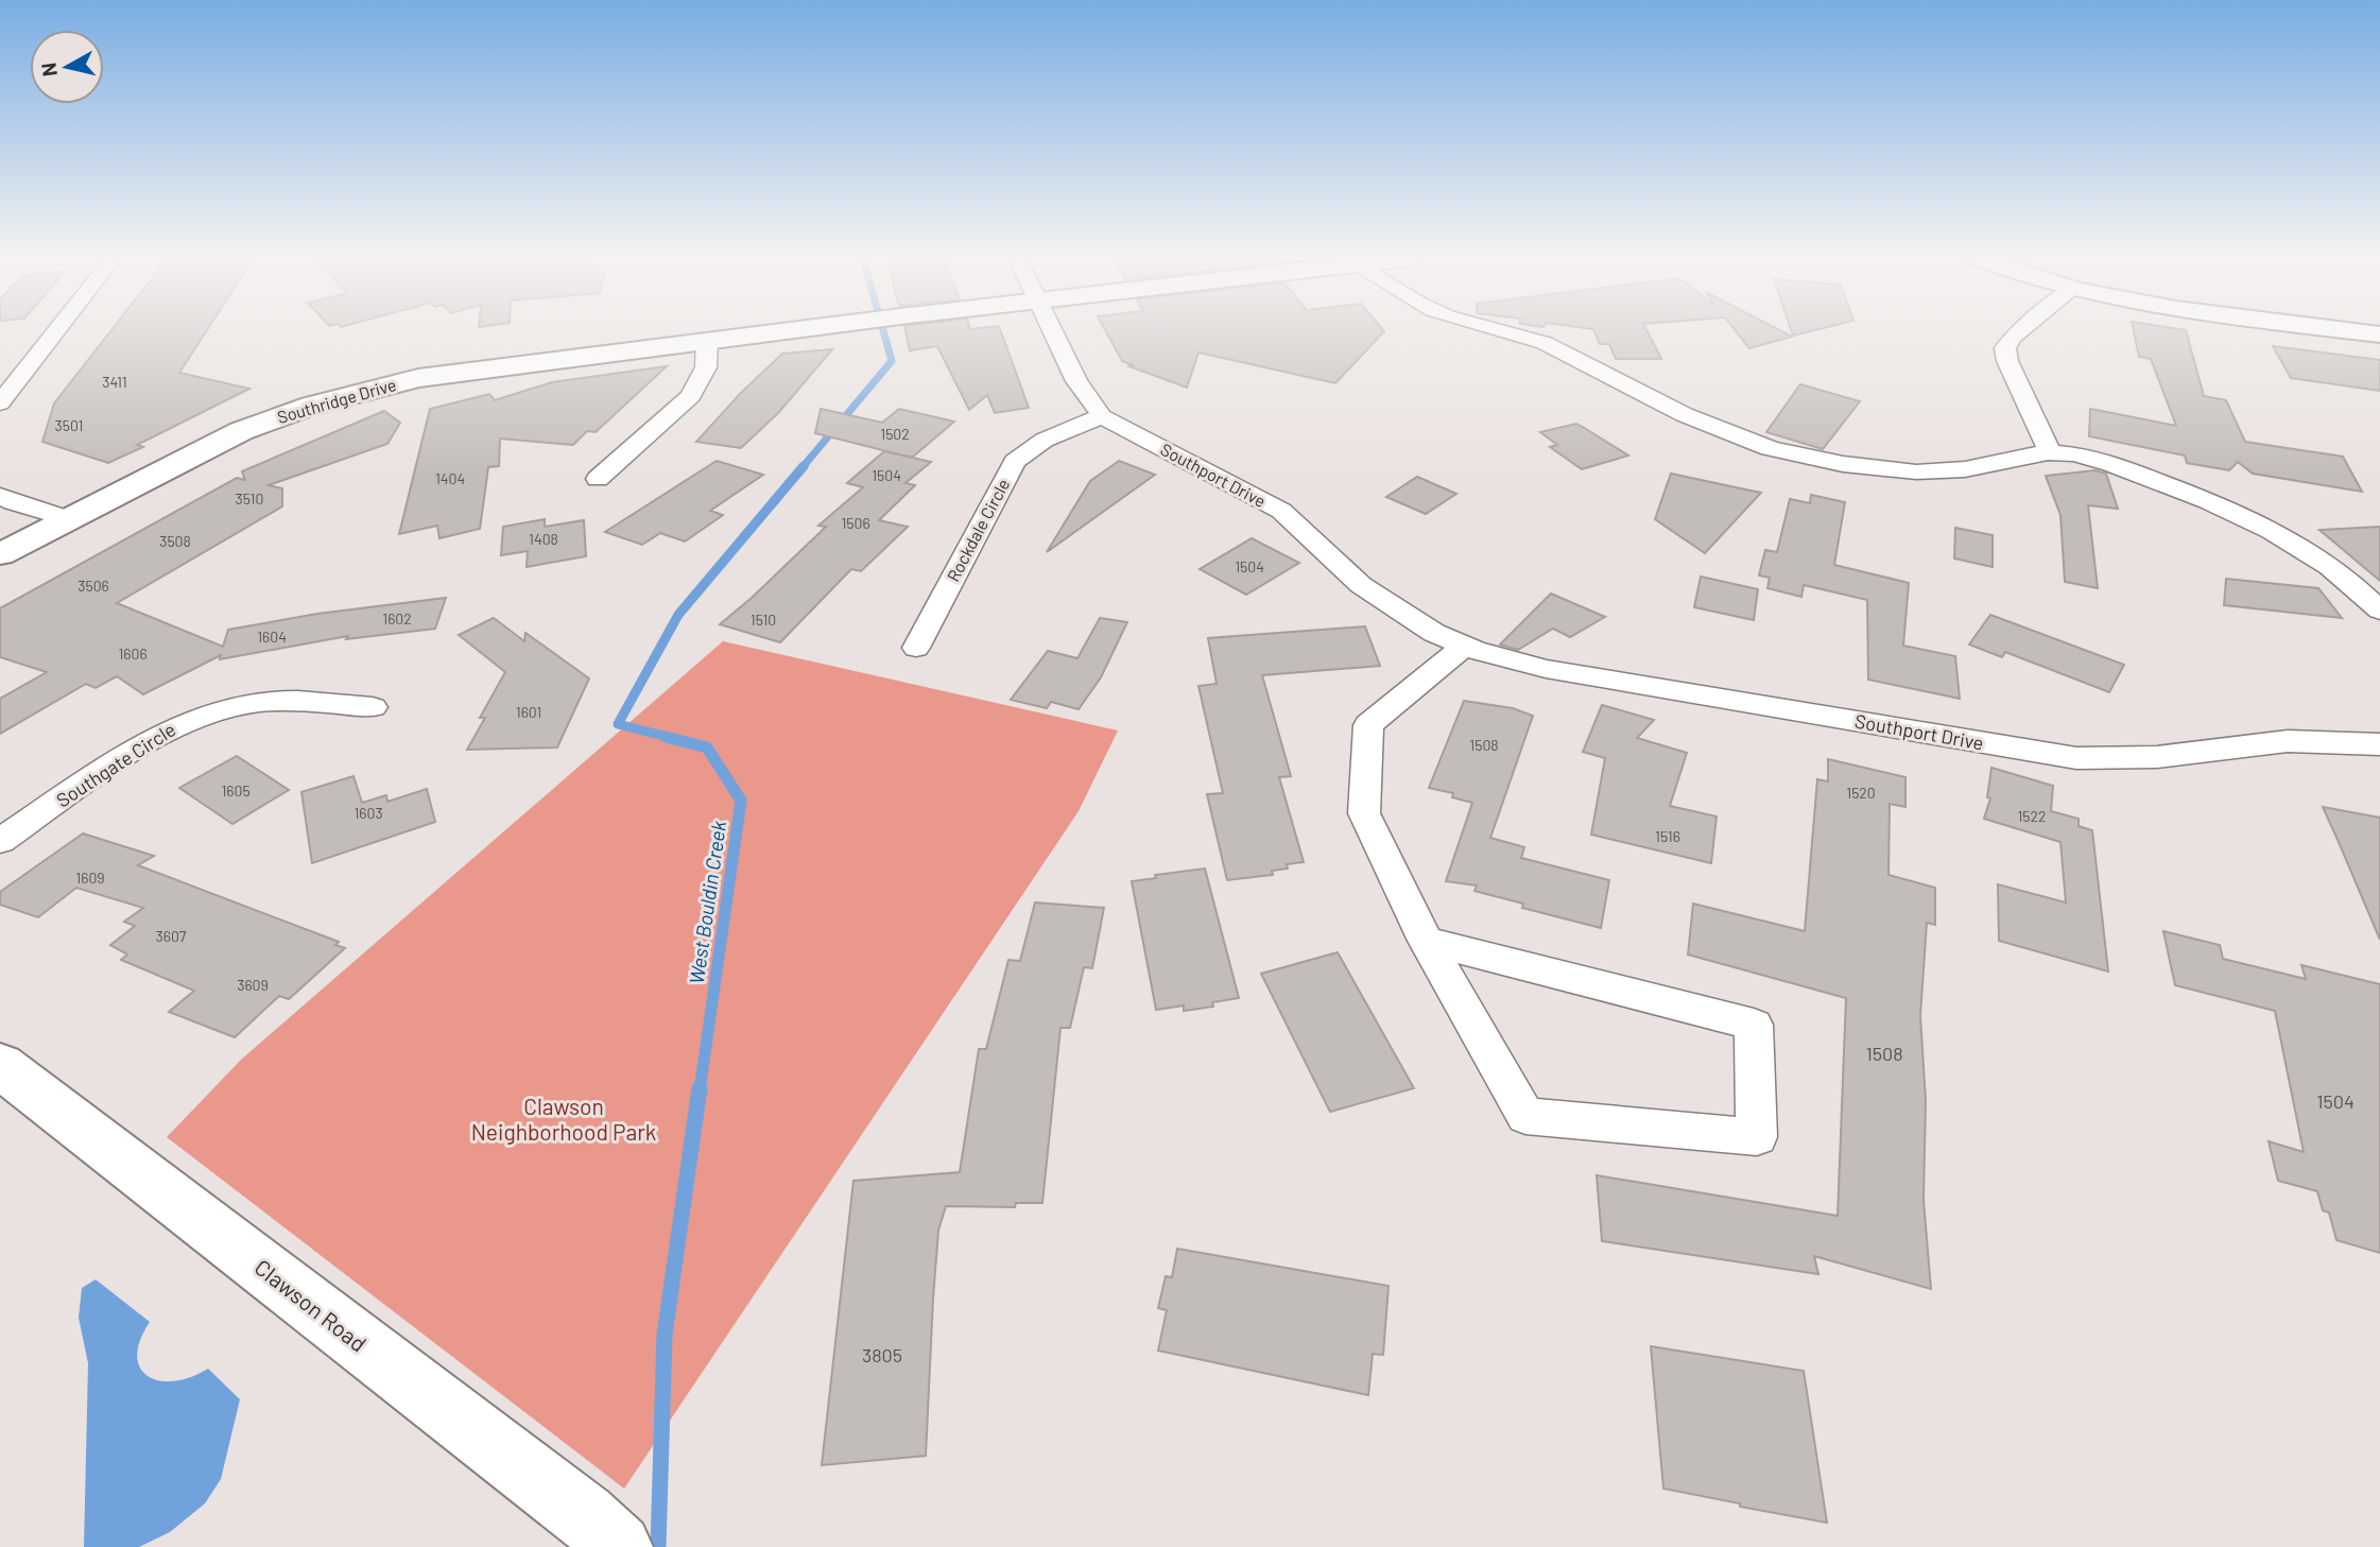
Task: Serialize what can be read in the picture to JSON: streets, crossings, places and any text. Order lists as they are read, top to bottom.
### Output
{
  "streets": {
    "street": [
      "Southridge Drive",
      "Southport Drive",
      "Rockdale Circle",
      "Southgate Circle",
      "Clawson Road"
    ]
  },
  "crossings": [
    ["Southport Drive", "Rockdale Circle"]
  ],
  "water": ["West Bouldin Creek"],
  "parks": ["Clawson Neighborhood Park"],
  "house_numbers": [
    "3411",
    "3501",
    "1502",
    "1504",
    "1404",
    "3510",
    "1506",
    "1408",
    "3508",
    "1504",
    "3506",
    "1602",
    "1510",
    "1604",
    "1606",
    "1601",
    "1508",
    "1605",
    "1520",
    "1603",
    "1522",
    "1516",
    "1609",
    "3607",
    "3609",
    "1508",
    "1504",
    "3805"
  ],
  "north": "left"
}
